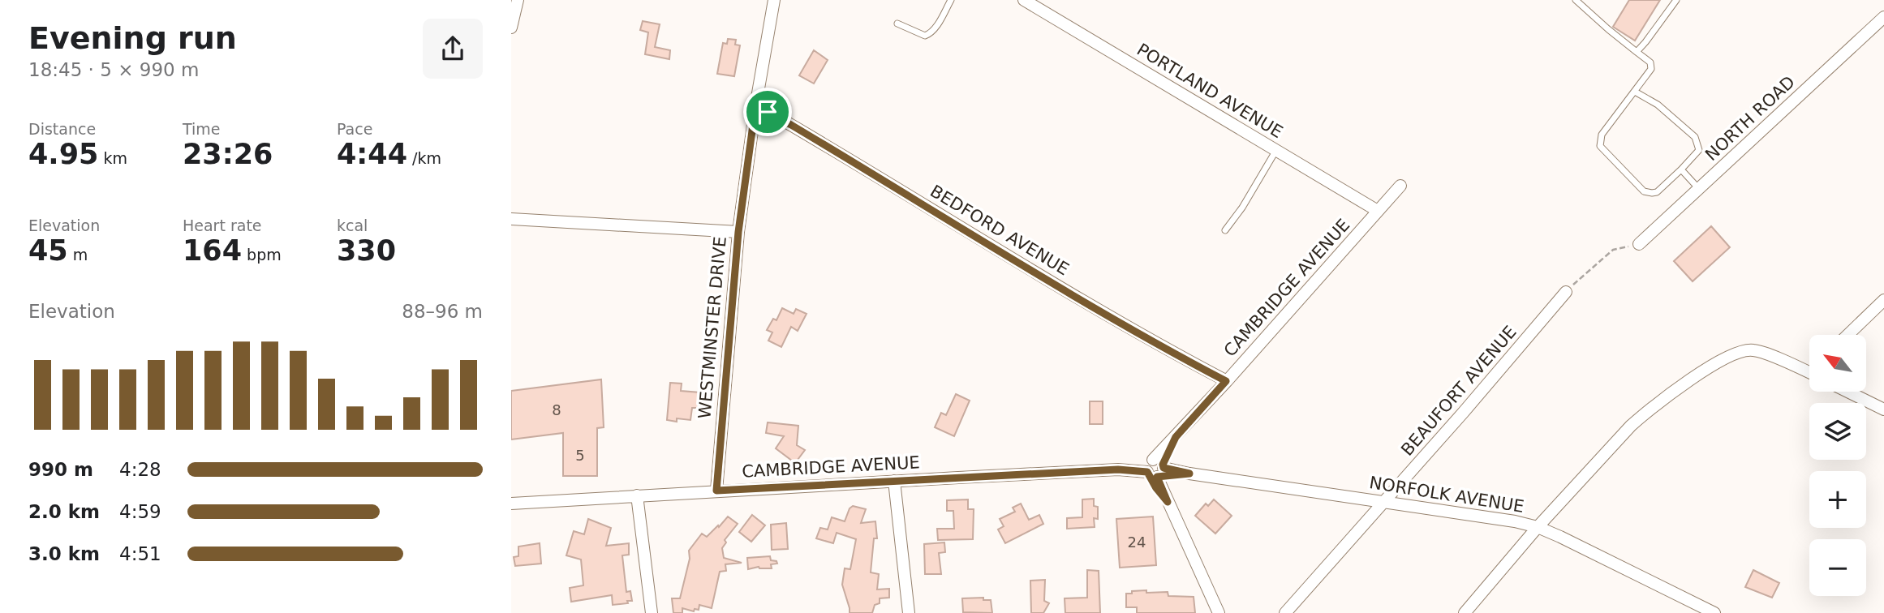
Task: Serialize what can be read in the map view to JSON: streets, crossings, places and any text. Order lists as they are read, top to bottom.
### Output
{
  "streets": {
    "street": [
      "PORTLAND AVENUE",
      "NORTH ROAD",
      "BEDFORD AVENUE",
      "CAMBRIDGE AVENUE",
      "WESTMINSTER DRIVE",
      "BEAUFORT AVENUE",
      "NORFOLK AVENUE"
    ]
  },
  "crossings": [
    ["PORTLAND AVENUE", "CAMBRIDGE AVENUE"],
    ["BEDFORD AVENUE", "CAMBRIDGE AVENUE"],
    ["BEDFORD AVENUE", "WESTMINSTER DRIVE"],
    ["CAMBRIDGE AVENUE", "WESTMINSTER DRIVE"],
    ["CAMBRIDGE AVENUE", "NORFOLK AVENUE"],
    ["BEAUFORT AVENUE", "NORFOLK AVENUE"]
  ],
  "house_numbers": ["8", "5", "24"],
  "north": "top left",
  "page": {
    "heading": ["Evening run", "18:45 · 5 × 990 m"],
    "stats": [
      ["Distance", "4.95 km"],
      ["Time", "23:26"],
      ["Pace", "4:44 /km"],
      ["Elevation", "45 m"],
      ["Heart rate", "164 bpm"],
      ["kcal", "330"]
    ],
    "chart": ["Elevation", "88–96 m"],
    "map_buttons": ["+", "−"],
    "list": [
      {
        "name": "990 m",
        "note": "4:28"
      },
      {
        "name": "2.0 km",
        "note": "4:59"
      },
      {
        "name": "3.0 km",
        "note": "4:51"
      }
    ]
  }
}
